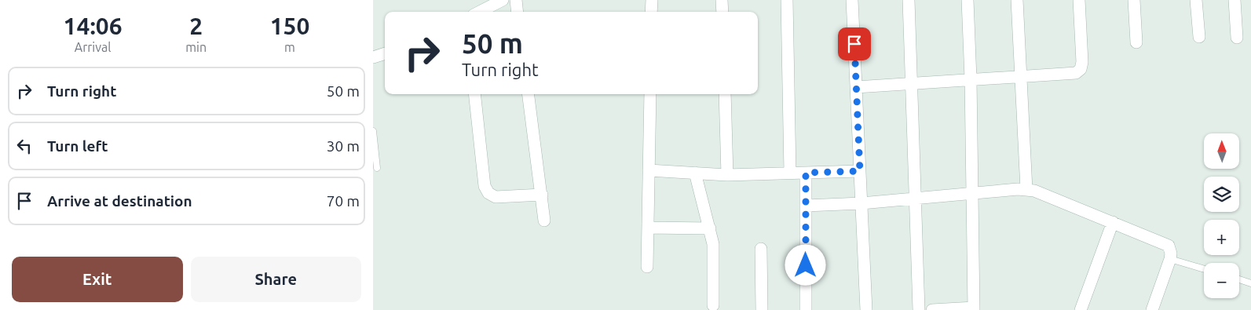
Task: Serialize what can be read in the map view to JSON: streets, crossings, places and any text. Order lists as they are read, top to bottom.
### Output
{
  "north": "top",
  "page": {
    "eta": [
      "14:06",
      "Arrival",
      "2",
      "min",
      "150",
      "m"
    ],
    "turn": ["50 m", "Turn right"],
    "list": [
      {
        "name": "Turn right",
        "value": "50 m"
      },
      {
        "name": "Turn left",
        "value": "30 m"
      },
      {
        "name": "Arrive at destination",
        "value": "70 m"
      }
    ],
    "map_buttons": ["+", "−"],
    "buttons": ["Exit", "Share"]
  }
}
